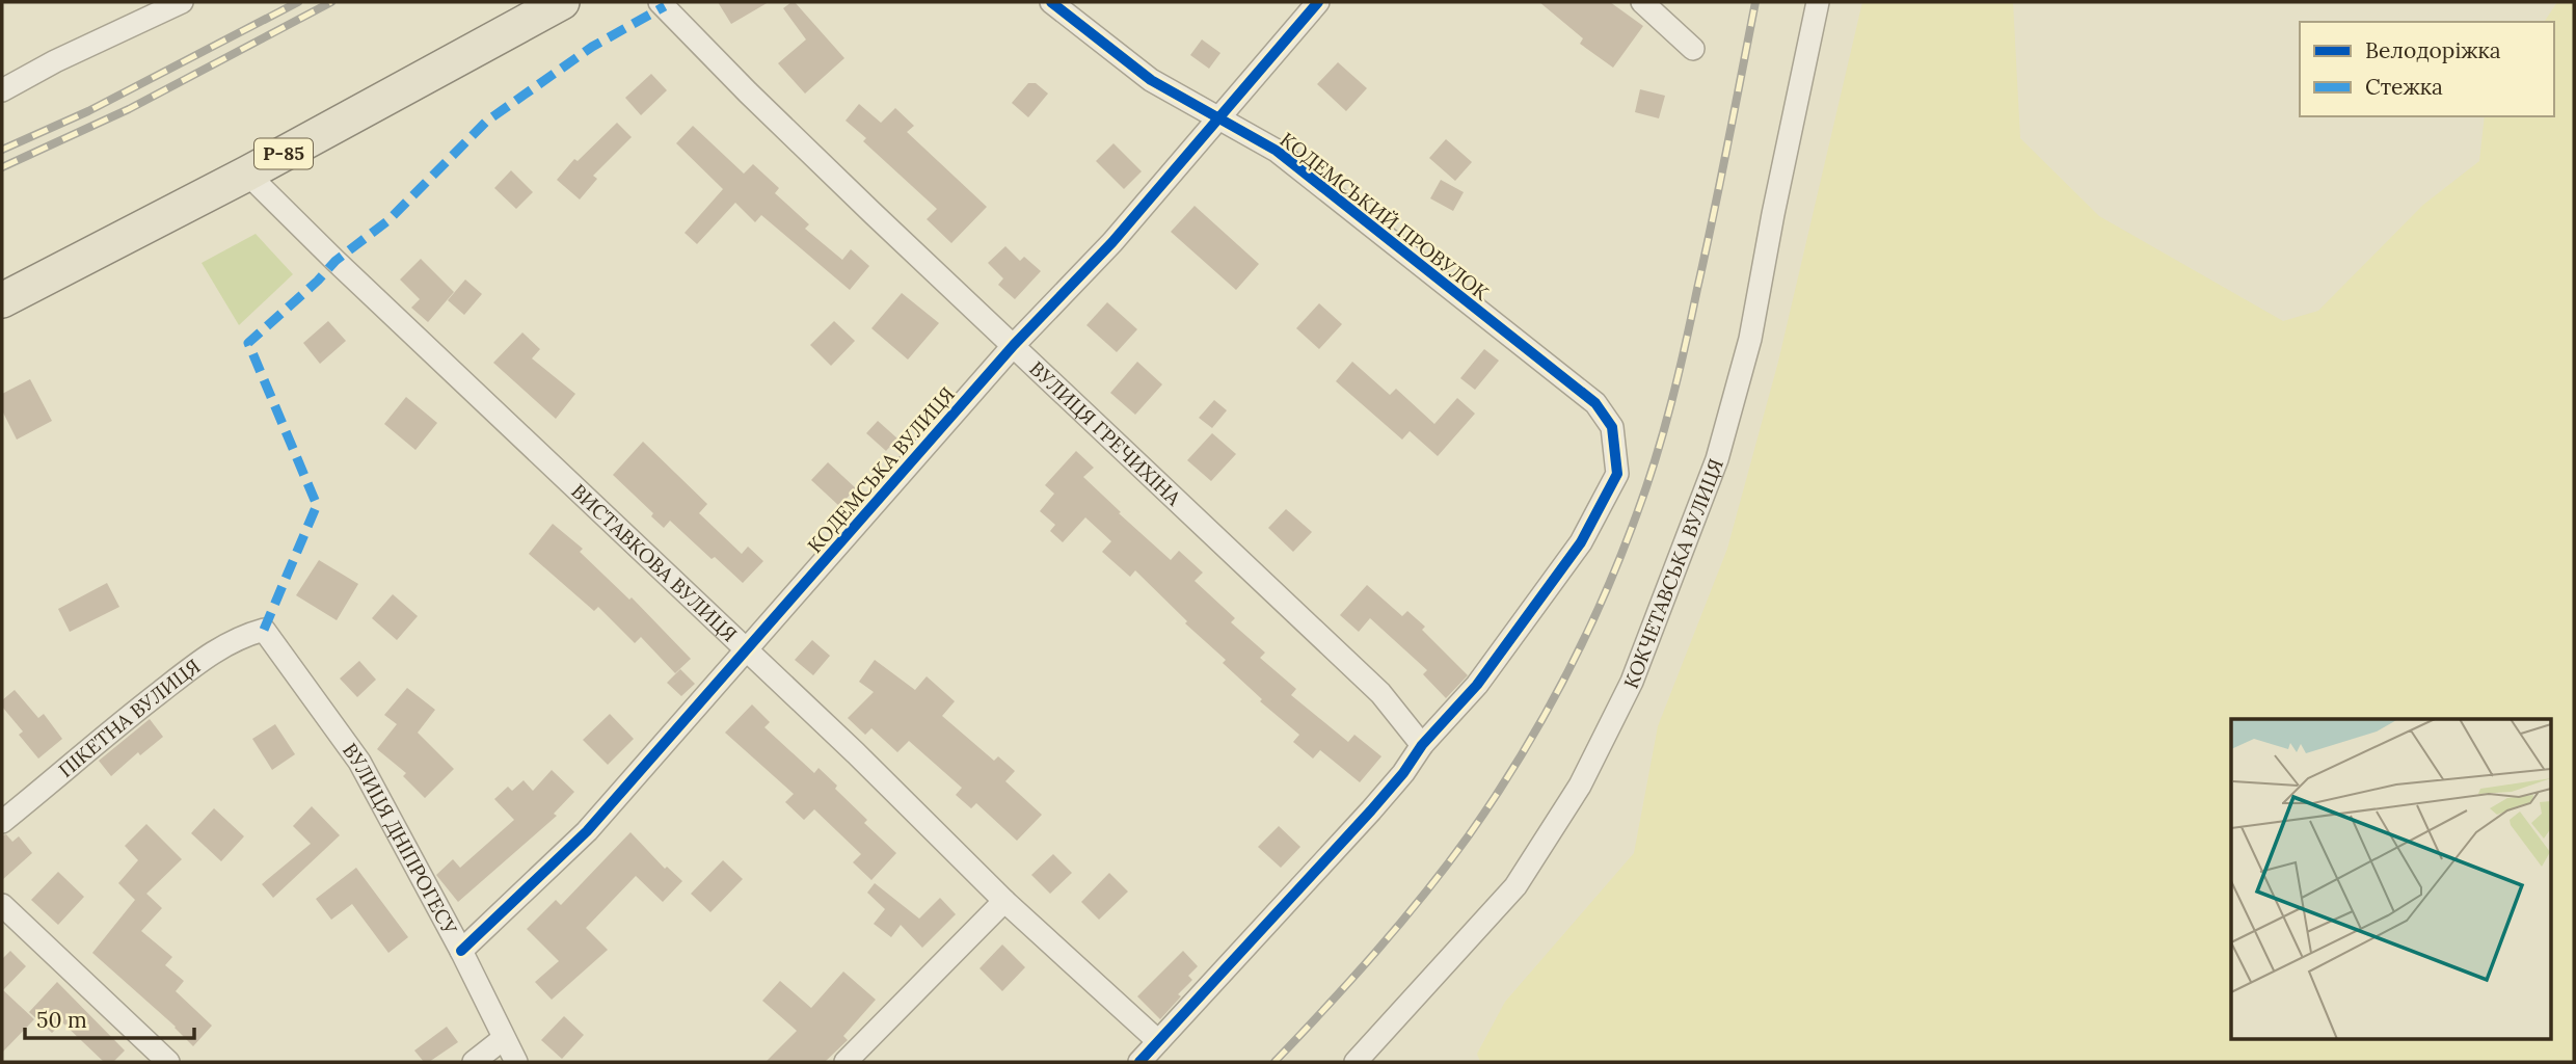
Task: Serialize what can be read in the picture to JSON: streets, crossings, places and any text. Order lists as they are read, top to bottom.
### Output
{
  "streets": {
    "main road": ["Р-85"],
    "street": [
      "КОДЕМСЬКИЙ ПРОВУЛОК",
      "ВУЛИЦЯ ГРЕЧИХІНА",
      "КОДЕМСЬКА ВУЛИЦЯ",
      "ВИСТАВКОВА ВУЛИЦЯ",
      "КОКЧЕТАВСЬКА ВУЛИЦЯ",
      "ПІКЕТНА ВУЛИЦЯ",
      "ВУЛИЦЯ ДНІПРОГЕСУ"
    ]
  },
  "crossings": [
    ["Р-85", "ВИСТАВКОВА ВУЛИЦЯ"],
    ["КОДЕМСЬКИЙ ПРОВУЛОК", "ВУЛИЦЯ ГРЕЧИХІНА"],
    ["КОДЕМСЬКИЙ ПРОВУЛОК", "КОДЕМСЬКА ВУЛИЦЯ"],
    ["ВУЛИЦЯ ГРЕЧИХІНА", "КОДЕМСЬКА ВУЛИЦЯ"],
    ["КОДЕМСЬКА ВУЛИЦЯ", "ВИСТАВКОВА ВУЛИЦЯ"],
    ["КОДЕМСЬКА ВУЛИЦЯ", "ВУЛИЦЯ ДНІПРОГЕСУ"],
    ["ПІКЕТНА ВУЛИЦЯ", "ВУЛИЦЯ ДНІПРОГЕСУ"]
  ],
  "legend": ["Велодоріжка", "Стежка"],
  "scale_bar": "50 m"
}
